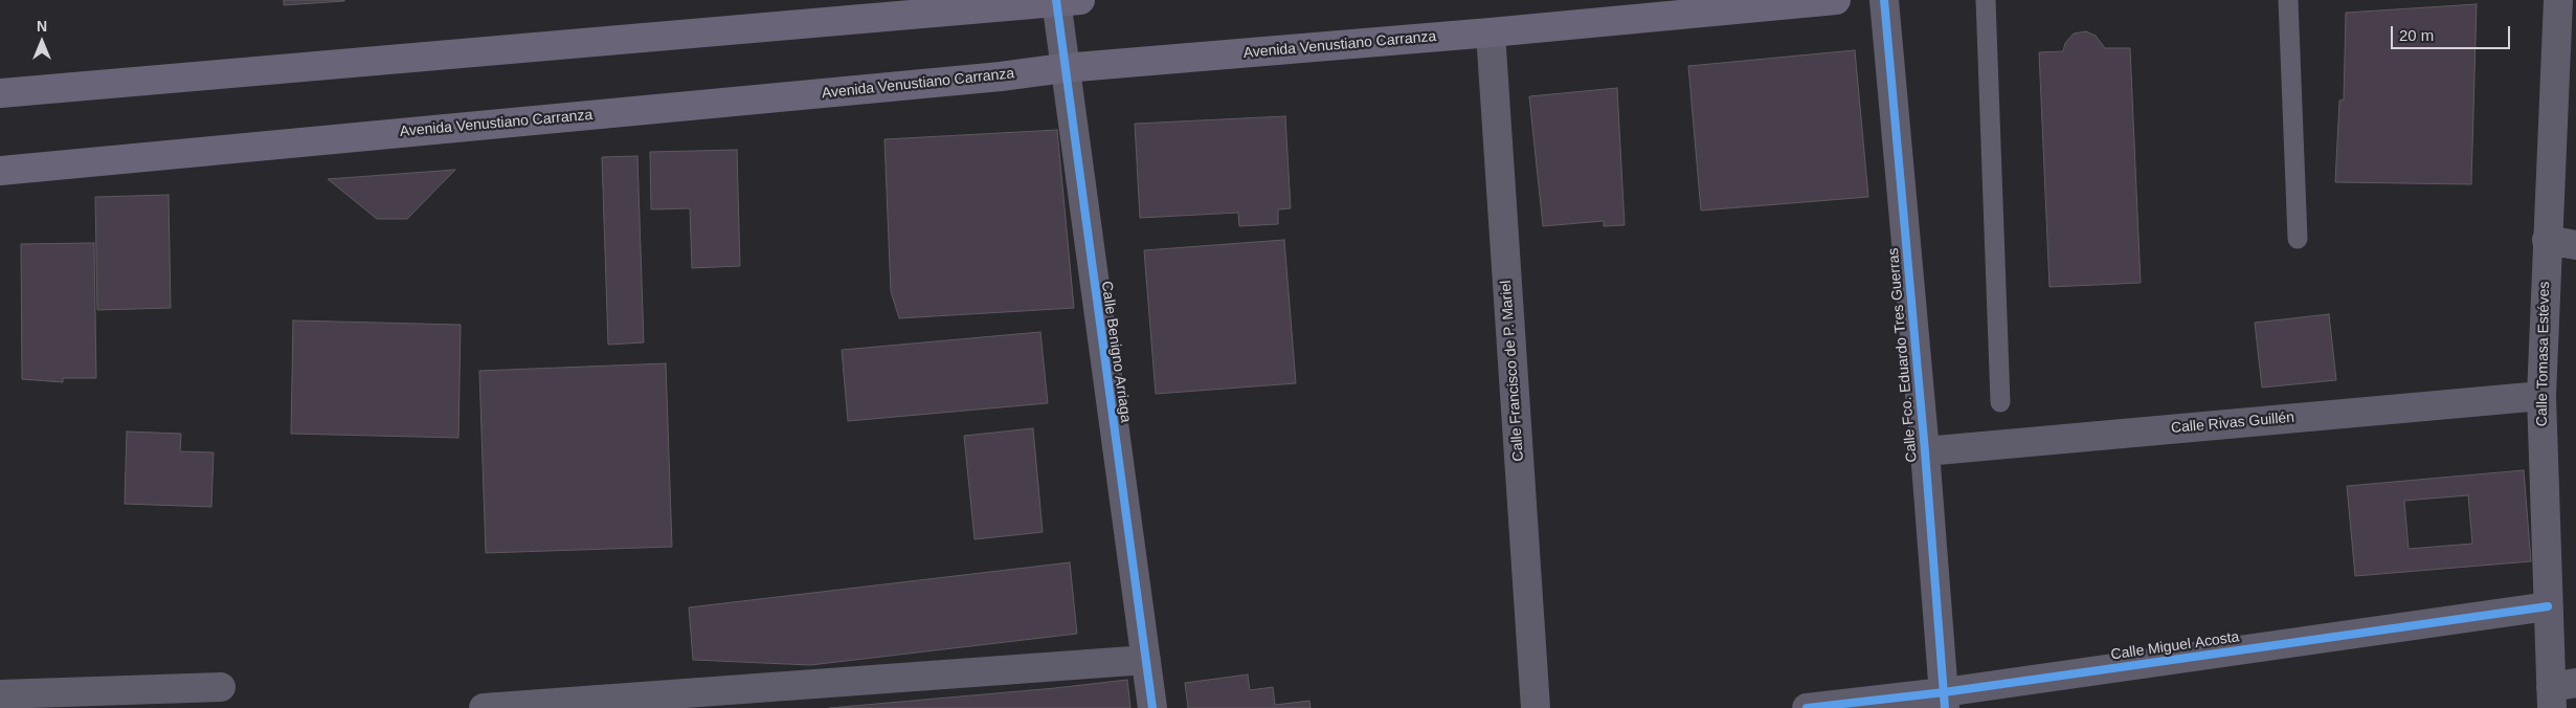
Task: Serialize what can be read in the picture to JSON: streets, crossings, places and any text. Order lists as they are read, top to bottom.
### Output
{
  "streets": {
    "main road": ["Avenida Venustiano Carranza"],
    "street": [
      "Calle Benigno Arriaga",
      "Calle Tomasa Estéves",
      "Calle Fco. Eduardo Tres Guerras",
      "Calle Francisco de P. Mariel",
      "Calle Rivas Guillén",
      "Calle Miguel Acosta"
    ]
  },
  "crossings": [
    ["Avenida Venustiano Carranza", "Calle Benigno Arriaga"],
    ["Avenida Venustiano Carranza", "Calle Francisco de P. Mariel"],
    ["Calle Tomasa Estéves", "Calle Rivas Guillén"],
    ["Calle Tomasa Estéves", "Calle Miguel Acosta"],
    ["Calle Fco. Eduardo Tres Guerras", "Calle Rivas Guillén"],
    ["Calle Fco. Eduardo Tres Guerras", "Calle Miguel Acosta"]
  ],
  "scale_bar": "20 m",
  "north": "top"
}
